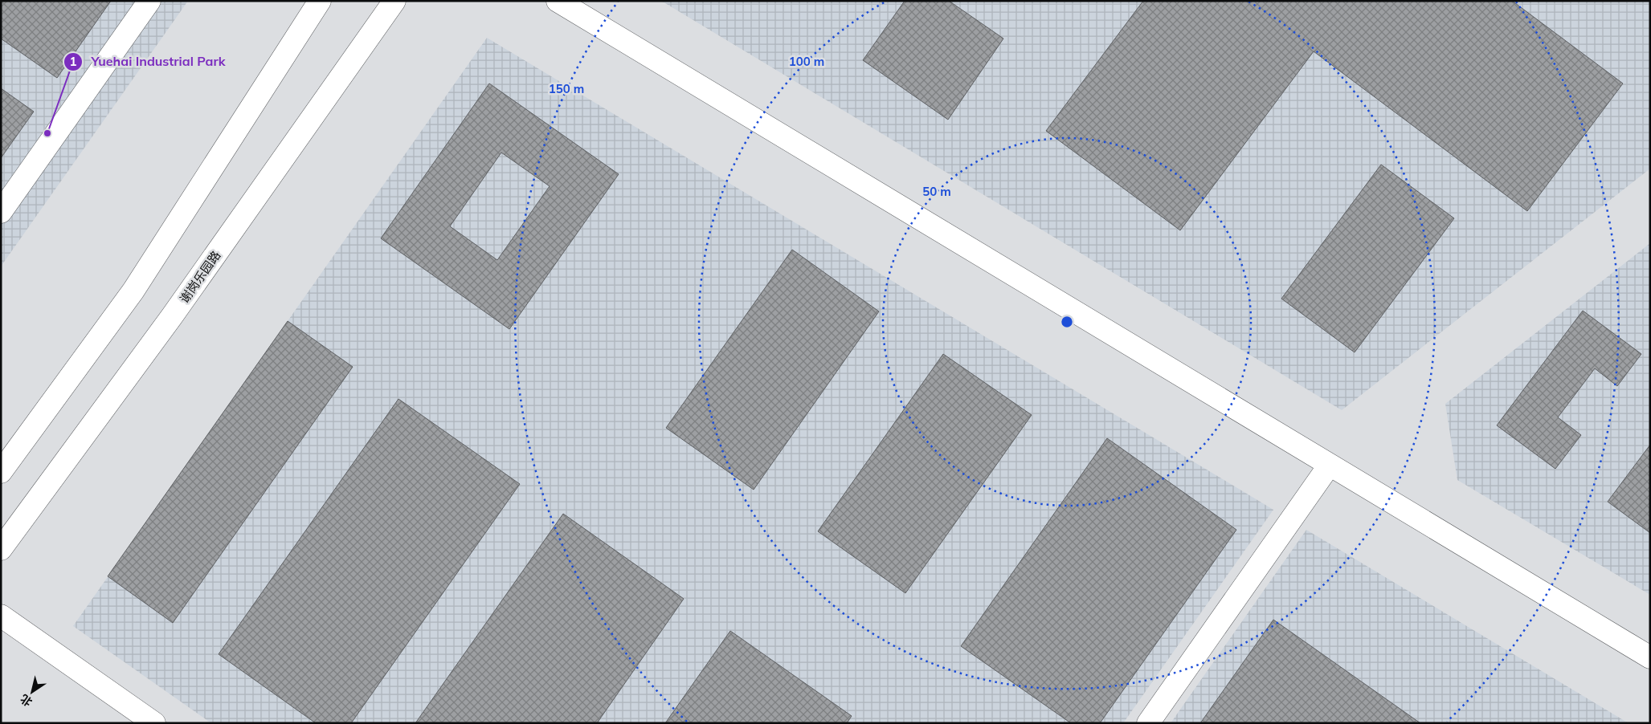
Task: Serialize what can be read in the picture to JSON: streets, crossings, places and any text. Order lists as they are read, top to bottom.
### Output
{
  "streets": {
    "street": ["谢岗乐园路"]
  },
  "places": ["Yuehai Industrial Park"],
  "north": "bottom left",
  "rings": ["100 m", "150 m", "50 m"]
}
